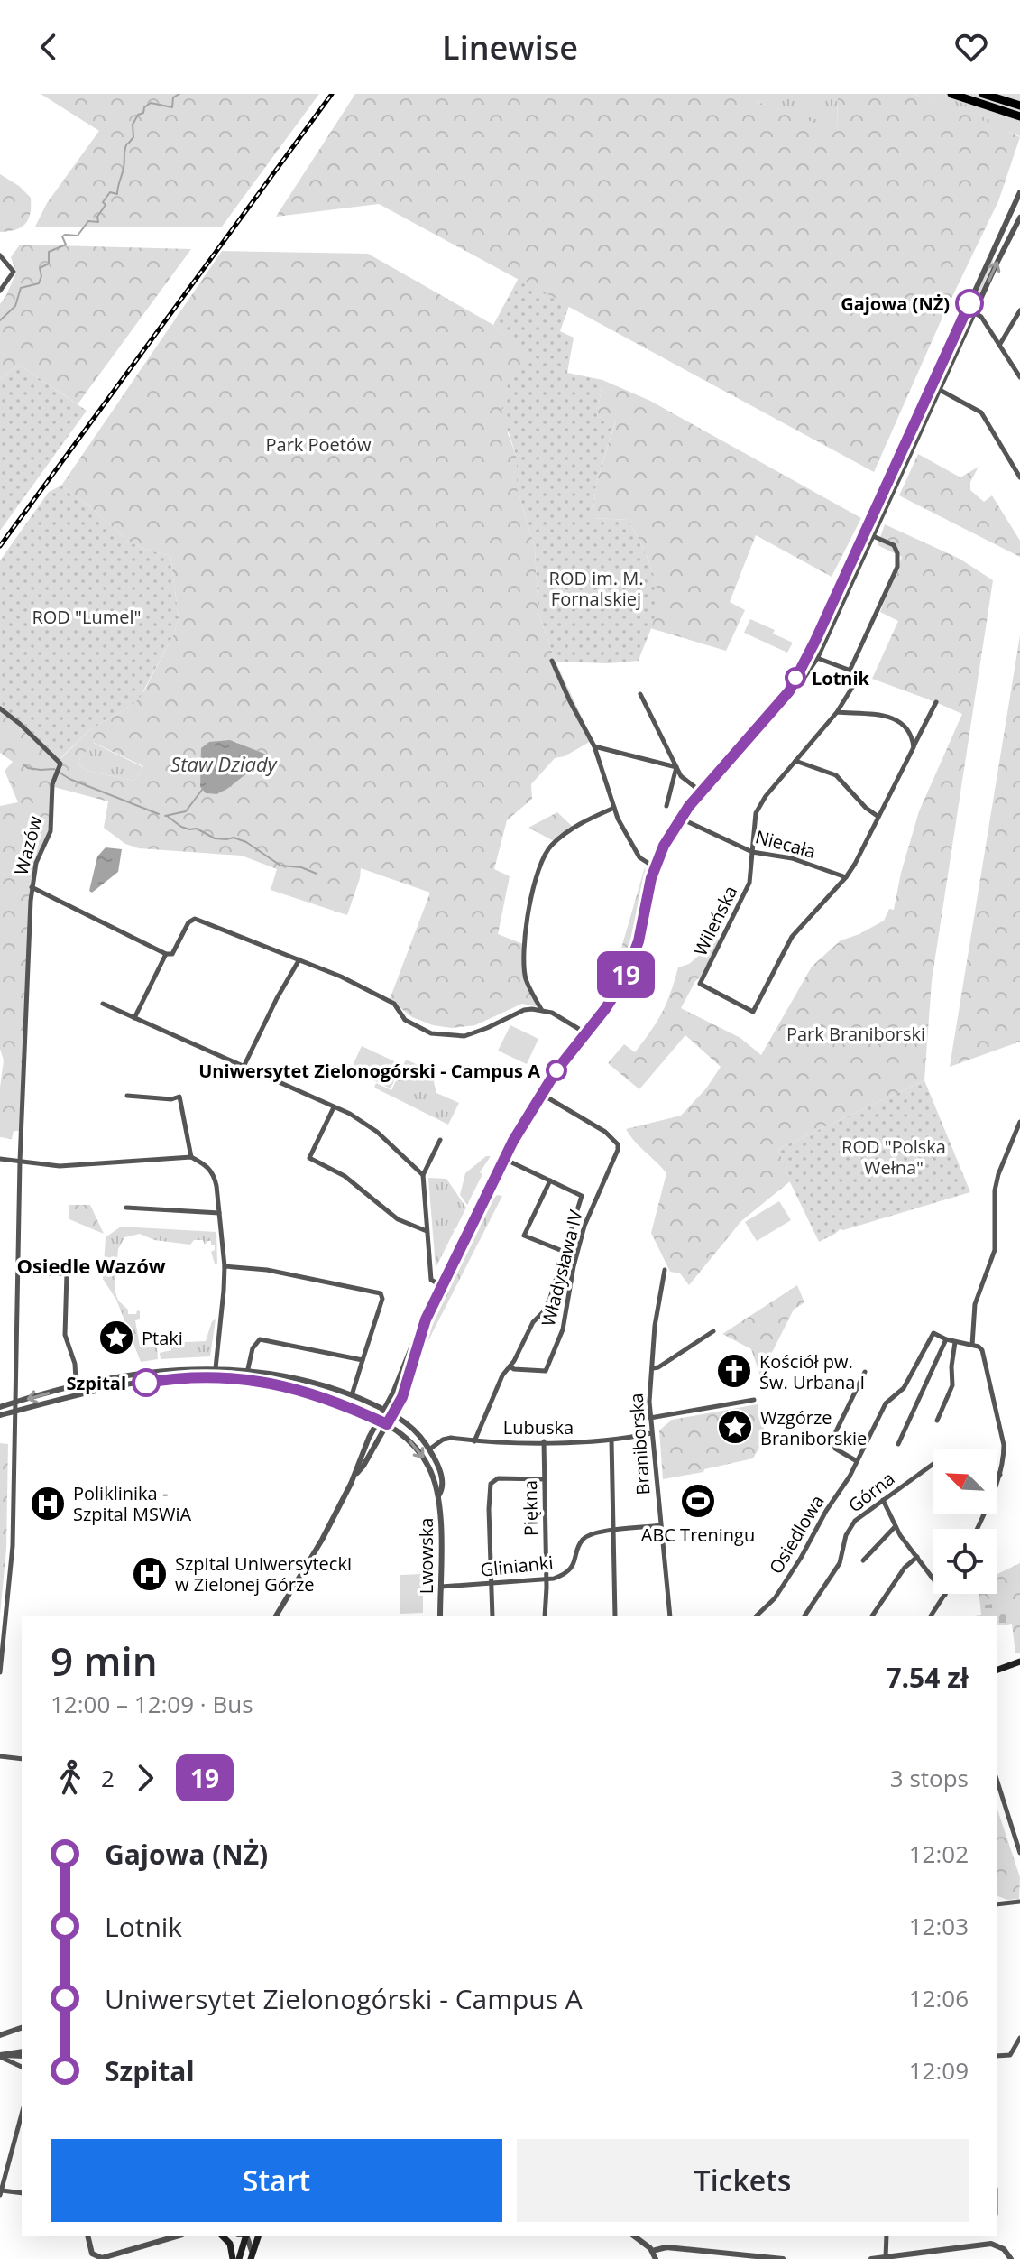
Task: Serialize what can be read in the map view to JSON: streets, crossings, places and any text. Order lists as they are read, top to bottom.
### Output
{
  "streets": {
    "street": [
      "Niecała",
      "Wazów",
      "Wileńska",
      "Władysława IV",
      "Lubuska",
      "Braniborska",
      "Górna",
      "Piękna",
      "Osiedlowa",
      "Lwowska",
      "Glinianki"
    ]
  },
  "crossings": [
    ["Niecała", "Wileńska"],
    ["Wazów", "Lwowska"],
    ["Władysława IV", "Lubuska"],
    ["Lubuska", "Braniborska"],
    ["Lubuska", "Piękna"],
    ["Lubuska", "Lwowska"],
    ["Braniborska", "Glinianki"],
    ["Piękna", "Glinianki"],
    ["Lwowska", "Glinianki"]
  ],
  "districts": ["Osiedle Wazów"],
  "water": ["Staw Dziady"],
  "parks": [
    "Park Poetów",
    "ROD im. M. Fornalskiej",
    "ROD \"Lumel\"",
    "Park Braniborski",
    "ROD \"Polska Wełna\""
  ],
  "places": {
    "other": [
      "Gajowa (NŻ)",
      "Lotnik",
      "Uniwersytet Zielonogórski - Campus A",
      "Szpital"
    ],
    "place": ["Ptaki", "Wzgórze Braniborskie"],
    "church": ["Kościół pw. Św. Urbana I"],
    "sports": ["ABC Treningu"],
    "hospital": ["Poliklinika - Szpital MSWiA", "Szpital Uniwersytecki w Zielonej Górze"]
  },
  "lines": ["bus line 19"],
  "north": "top left",
  "page": {
    "header": "Linewise",
    "on_map": "19",
    "heading": ["9 min", "12:00 – 12:09 · Bus", "7.54 zł"],
    "legs": ["2", "19", "3 stops"],
    "list": [
      {
        "name": "Gajowa (NŻ)",
        "value": "12:02"
      },
      {
        "name": "Lotnik",
        "value": "12:03"
      },
      {
        "name": "Uniwersytet Zielonogórski - Campus A",
        "value": "12:06"
      },
      {
        "name": "Szpital",
        "value": "12:09"
      }
    ],
    "buttons": ["Start", "Tickets"]
  }
}
